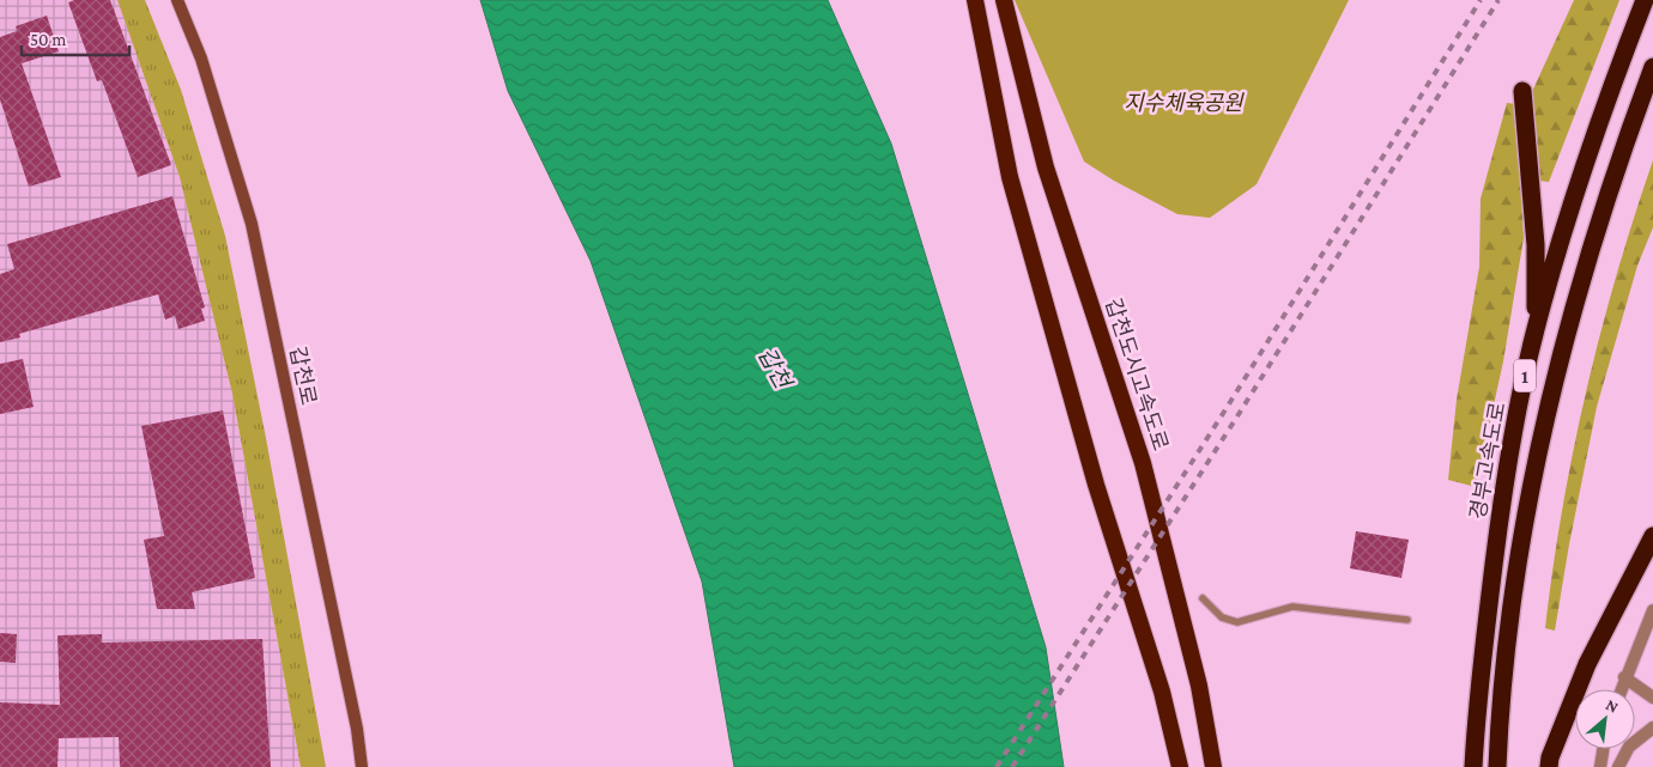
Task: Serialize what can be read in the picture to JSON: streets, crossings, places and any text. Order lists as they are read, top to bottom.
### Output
{
  "streets": {
    "highway": ["갑천도시고속도로", "1", "경부고속도로"],
    "main road": ["갑천로"]
  },
  "water": ["갑천"],
  "parks": ["지수체육공원"],
  "scale_bar": "50 m",
  "north": "top right"
}
